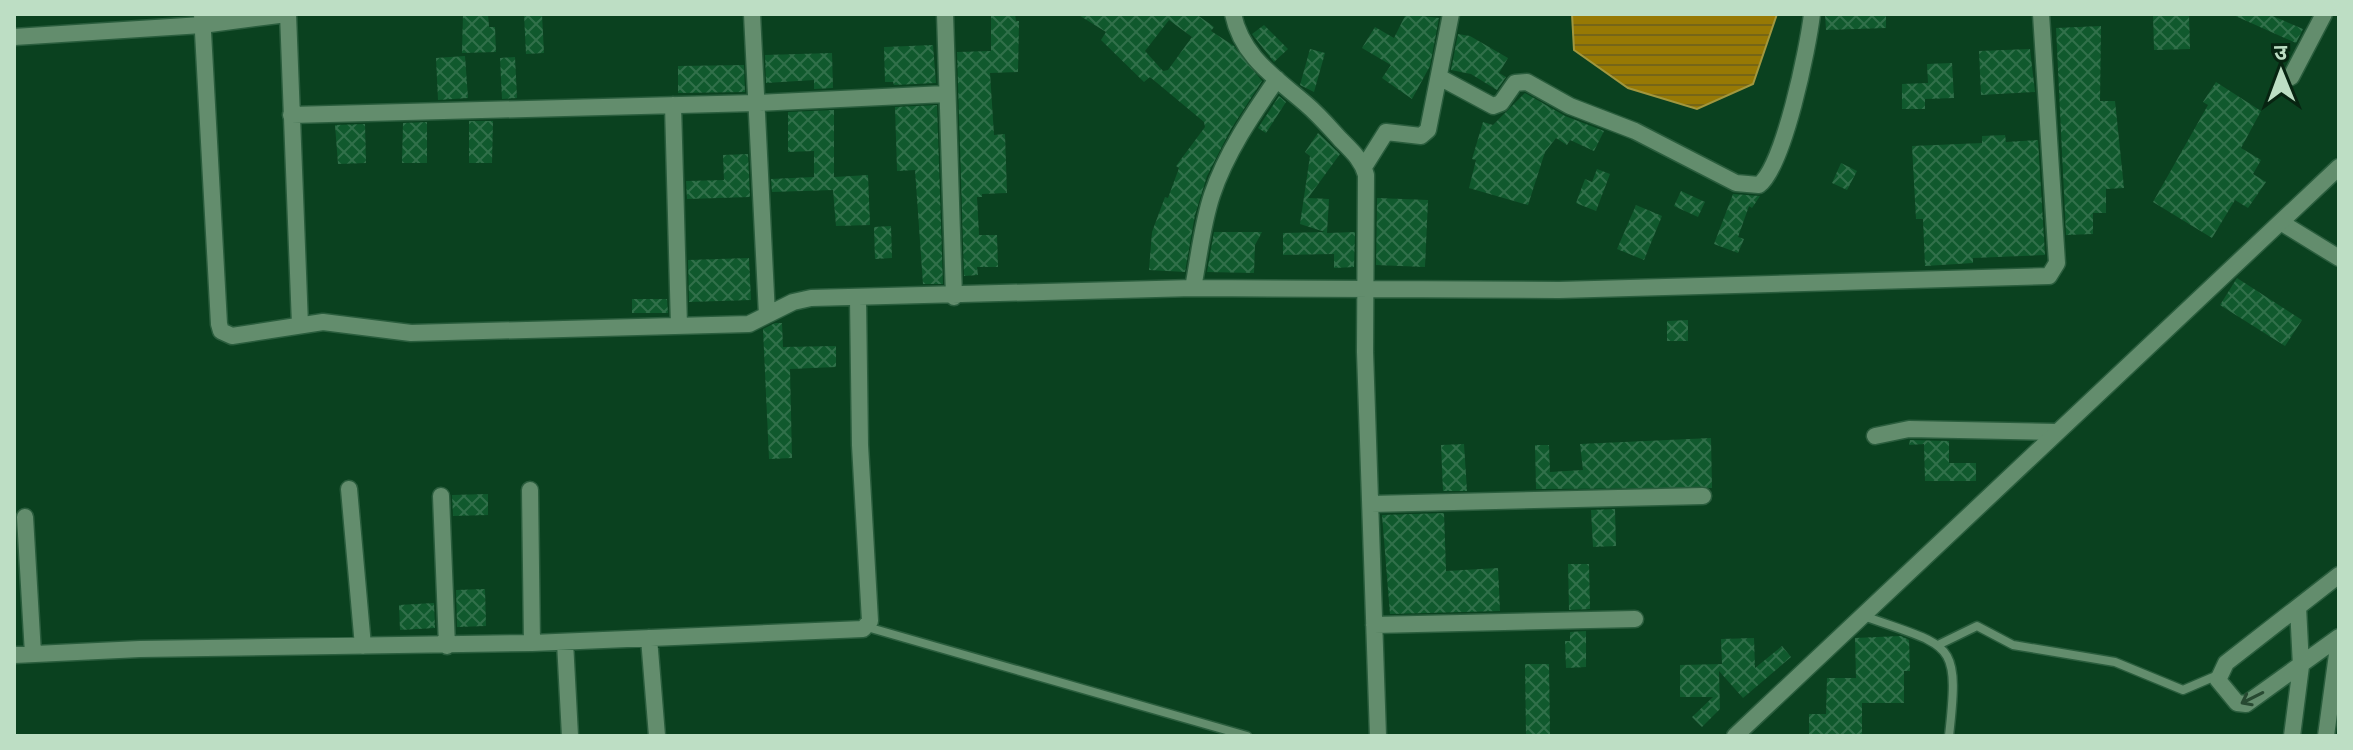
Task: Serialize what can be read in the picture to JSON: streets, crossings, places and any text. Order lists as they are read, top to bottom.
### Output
{
  "north": "top"
}
